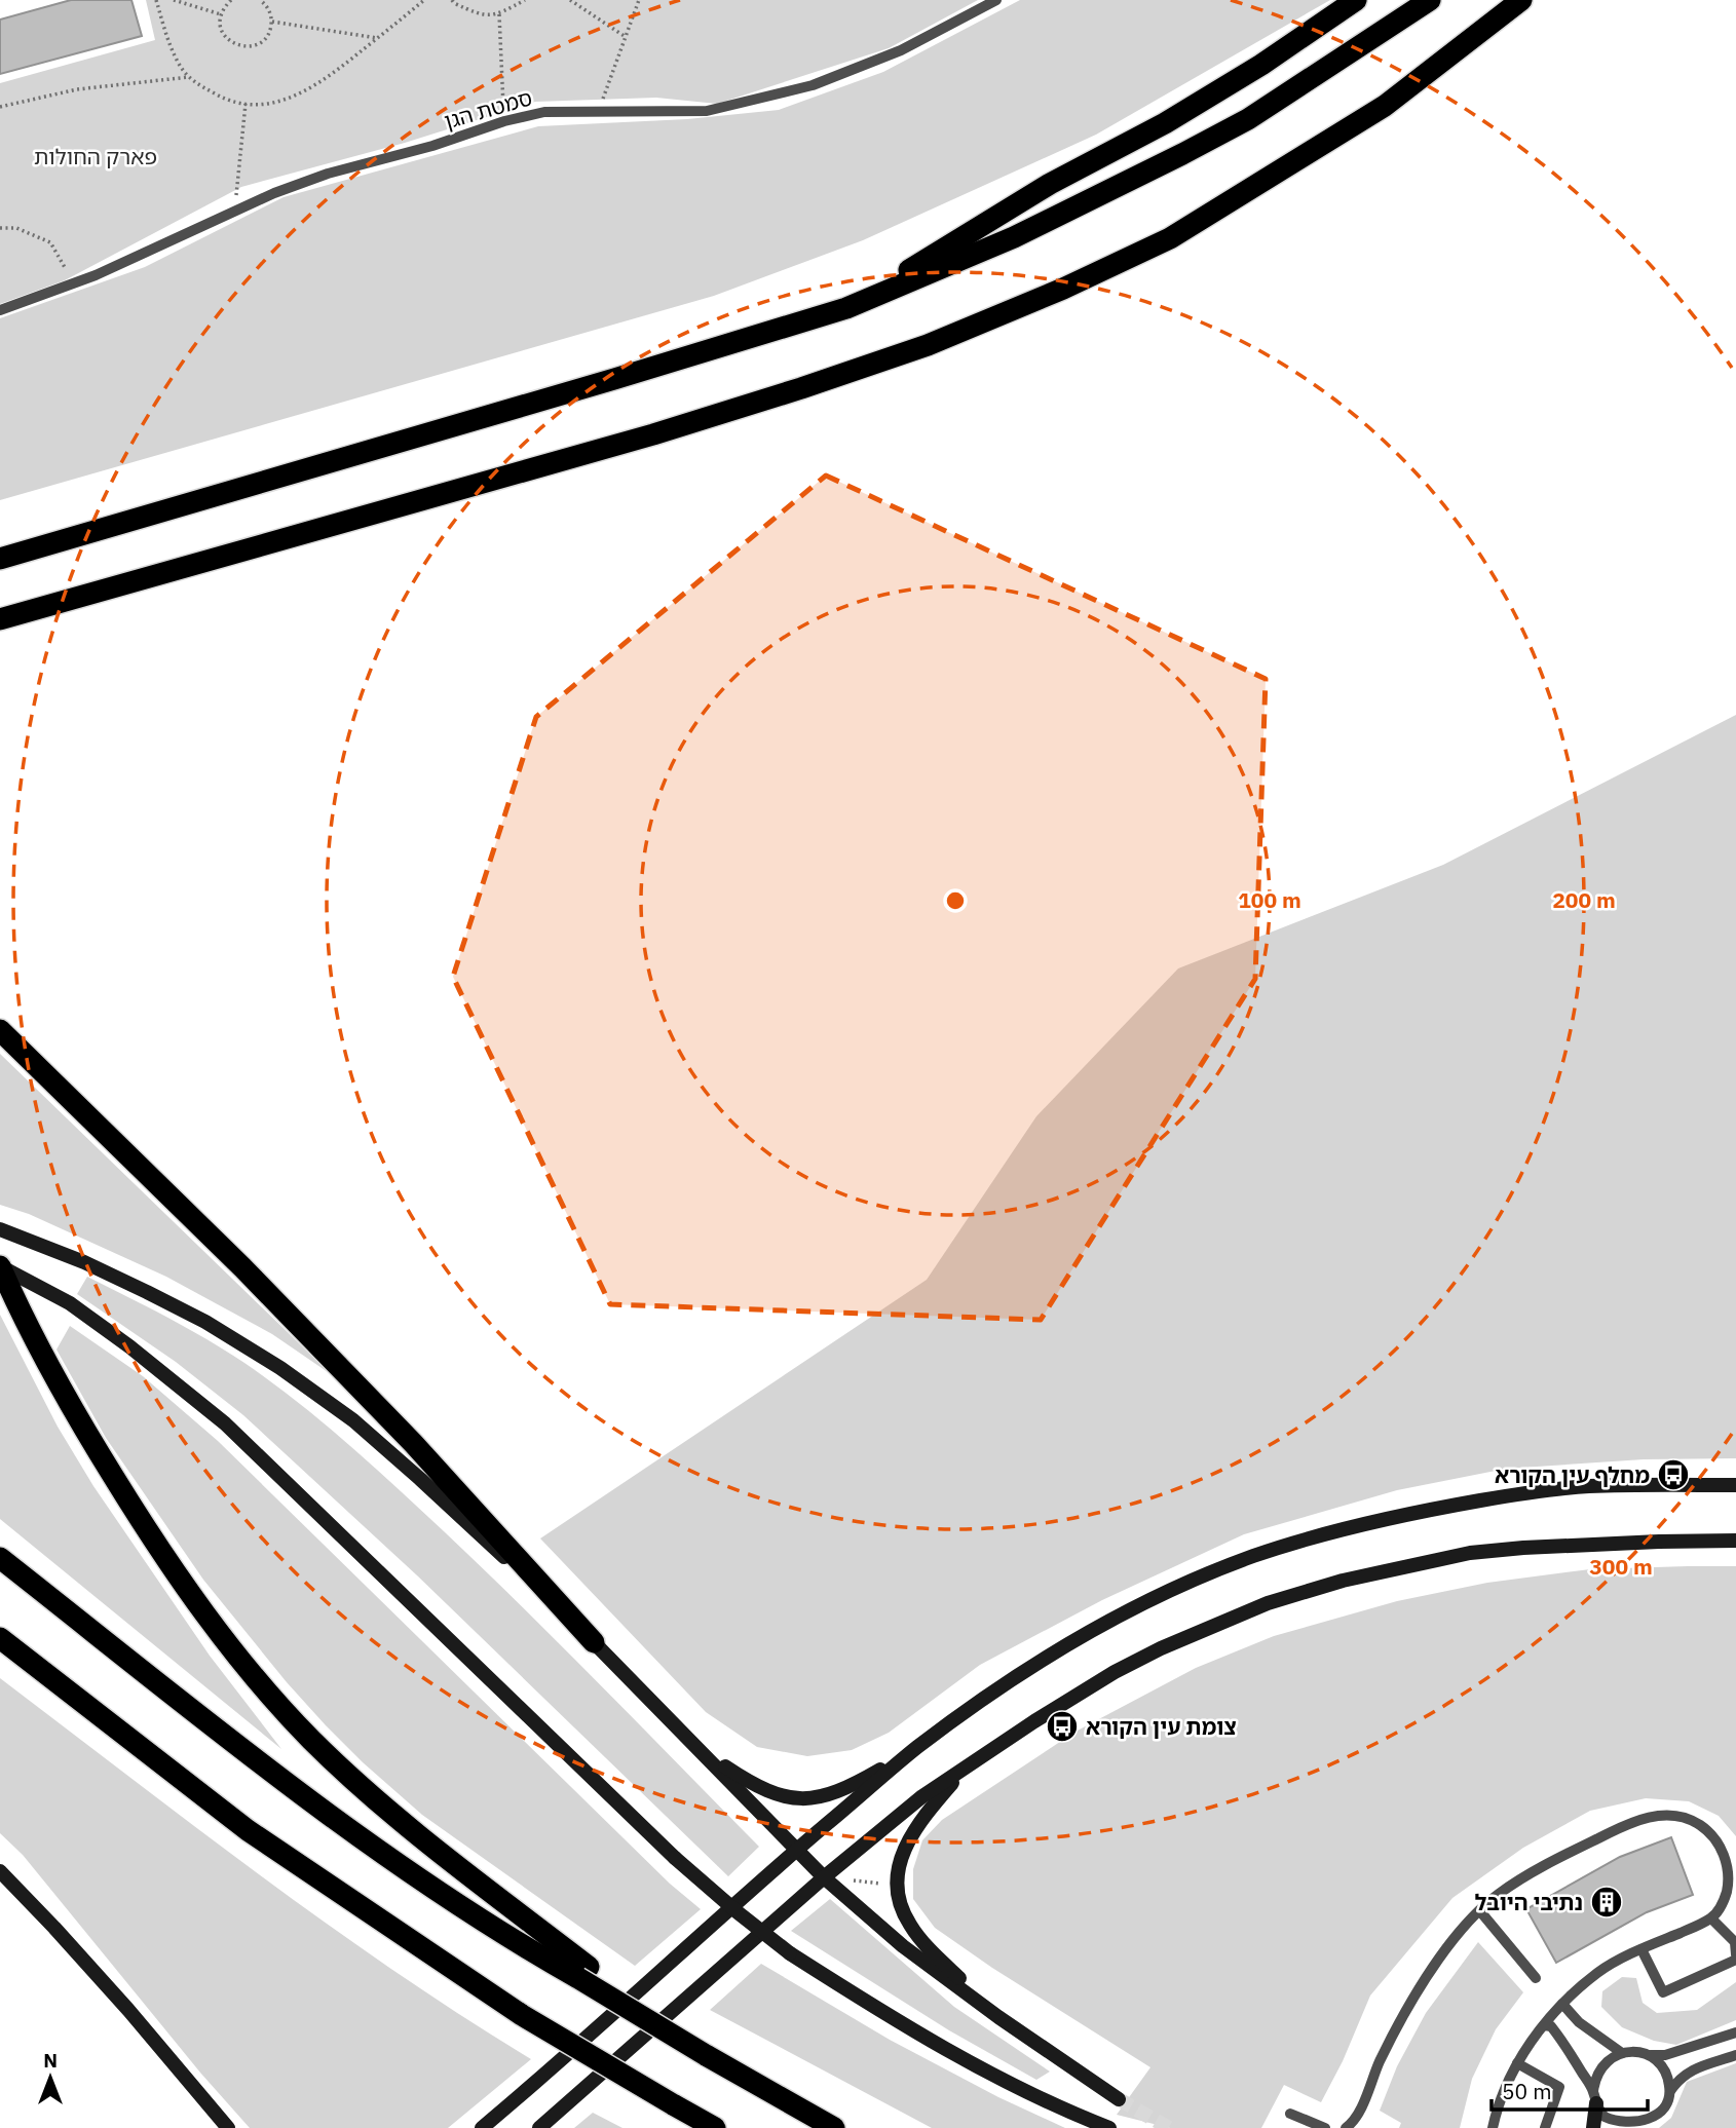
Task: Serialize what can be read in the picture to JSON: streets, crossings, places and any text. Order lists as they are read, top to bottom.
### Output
{
  "streets": {
    "lane": ["סמטת הגן"]
  },
  "parks": ["פארק החולות"],
  "places": {
    "bus stop": ["מחלף עין הקורא", "צומת עין הקורא"],
    "building": ["נתיבי היובל"]
  },
  "scale_bar": "50 m",
  "north": "top",
  "rings": ["100 m", "200 m", "300 m"]
}
